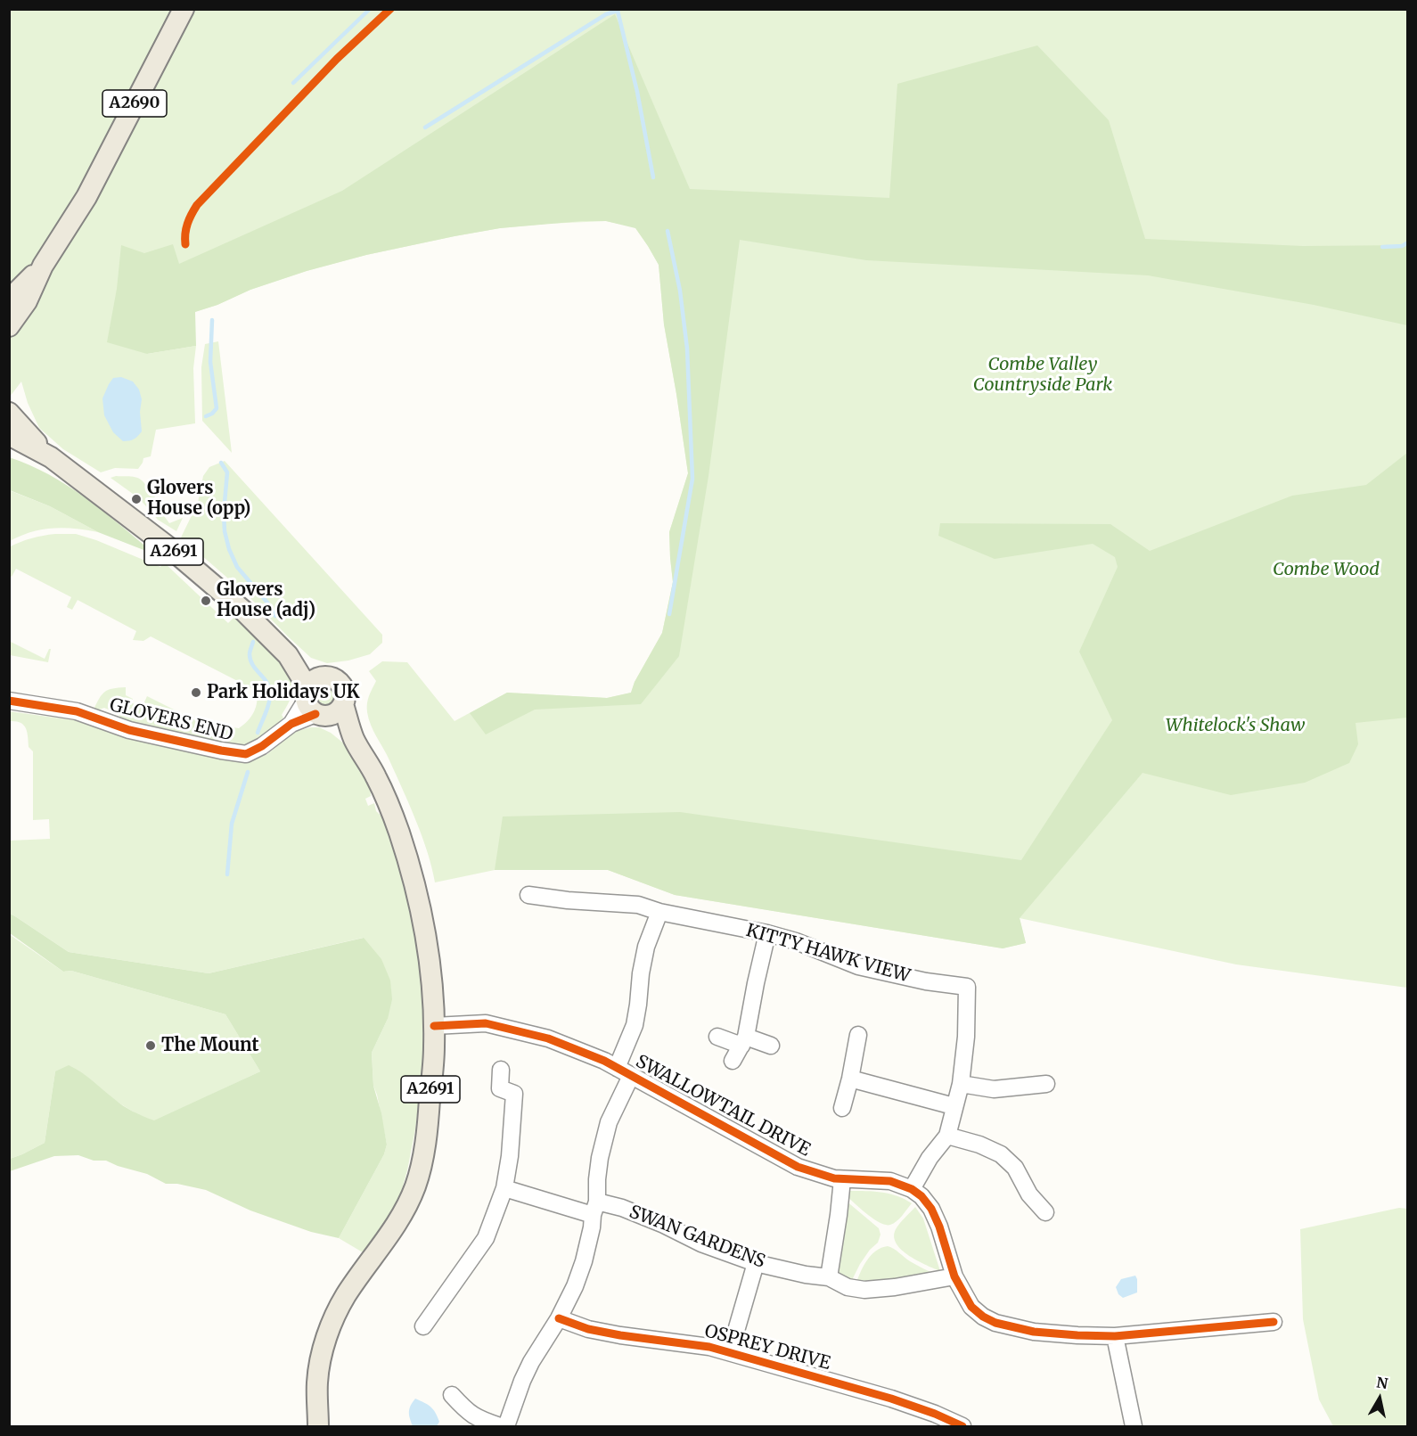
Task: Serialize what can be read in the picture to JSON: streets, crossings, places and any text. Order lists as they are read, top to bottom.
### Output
{
  "streets": {
    "main road": ["A2690", "A2691"],
    "street": [
      "GLOVERS END",
      "KITTY HAWK VIEW",
      "SWALLOWTAIL DRIVE",
      "SWAN GARDENS",
      "OSPREY DRIVE"
    ]
  },
  "crossings": [
    ["A2691", "GLOVERS END"],
    ["A2691", "SWALLOWTAIL DRIVE"],
    ["SWALLOWTAIL DRIVE", "SWAN GARDENS"]
  ],
  "parks": ["Combe Valley Countryside Park", "Combe Wood", "Whitelock's Shaw"],
  "places": [
    "Glovers House (opp)",
    "Glovers House (adj)",
    "Park Holidays UK",
    "The Mount"
  ],
  "north": "top"
}
